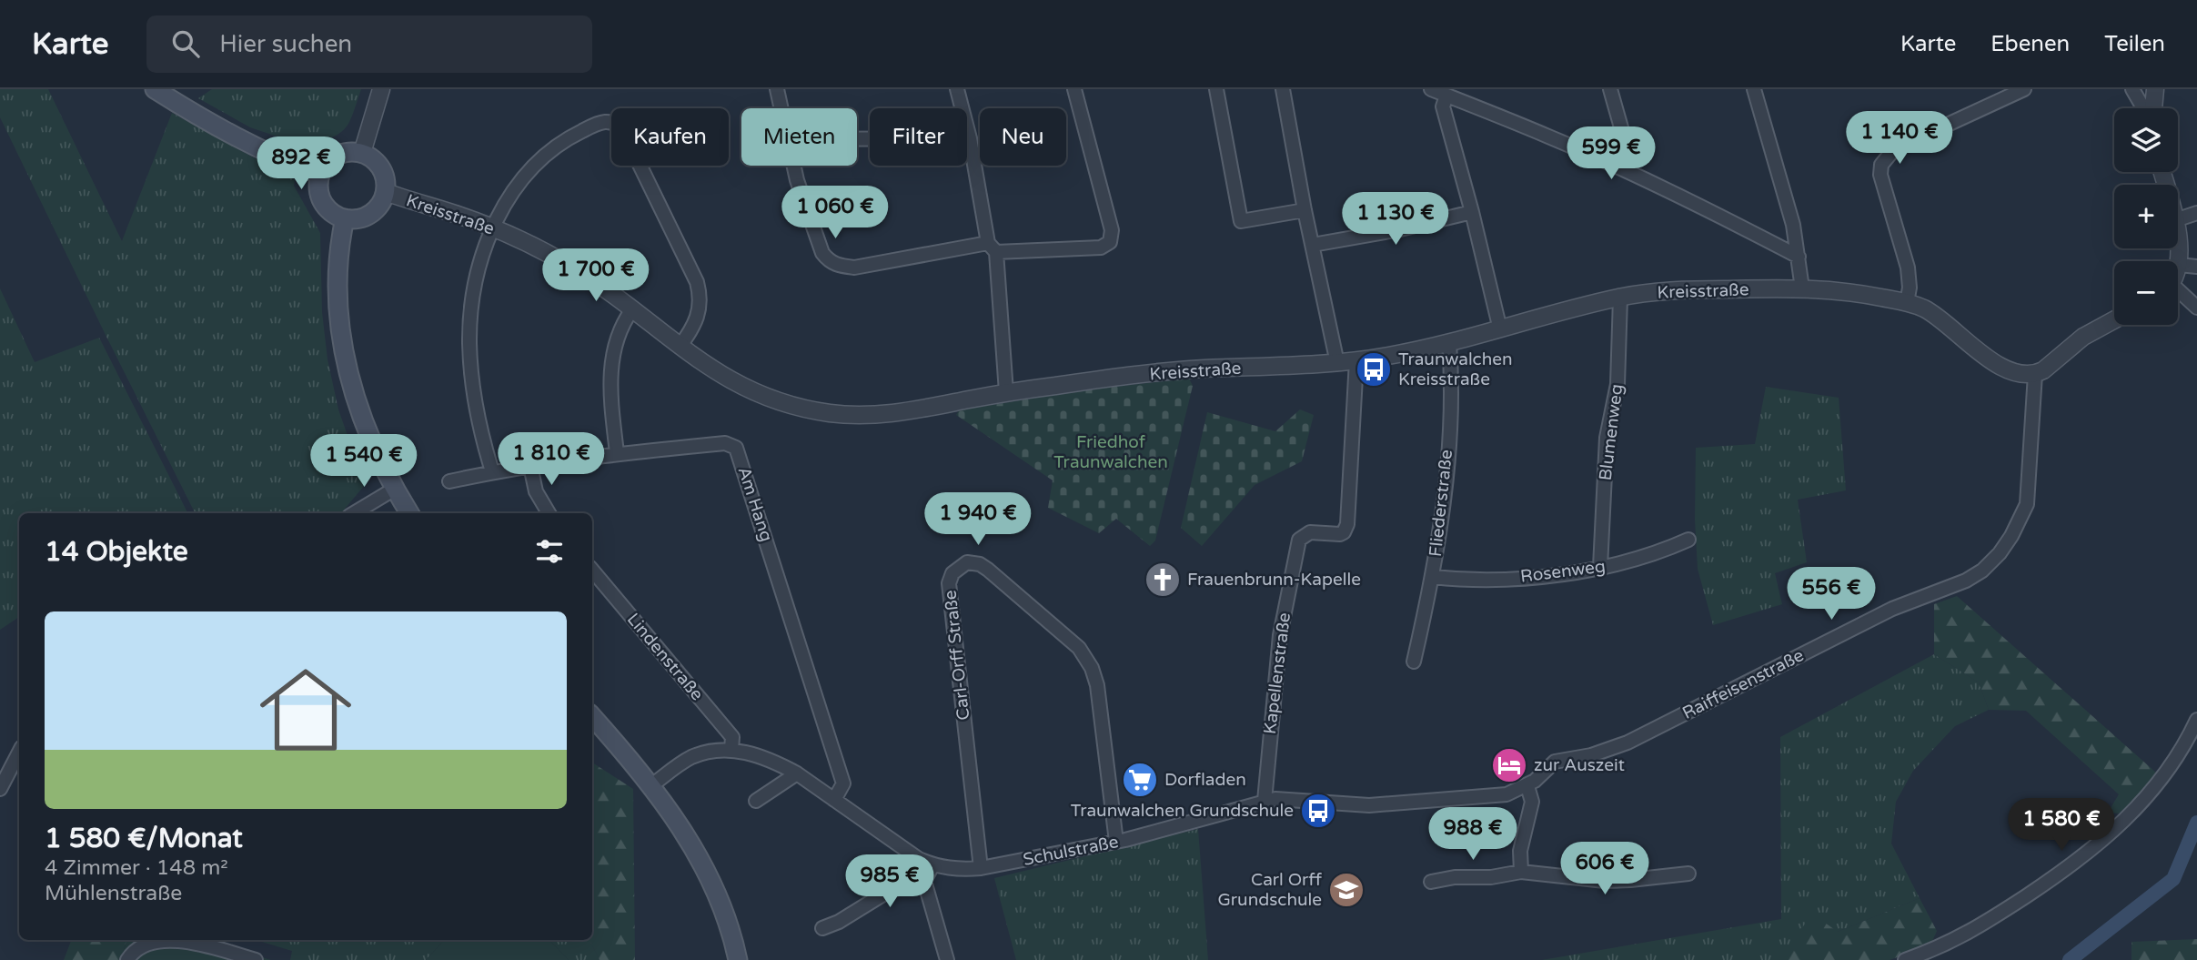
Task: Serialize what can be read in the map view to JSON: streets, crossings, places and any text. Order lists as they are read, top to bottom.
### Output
{
  "streets": {
    "street": [
      "Kreisstraße",
      "Blumenweg",
      "Fliederstraße",
      "Am Hang",
      "Rosenweg",
      "Carl-Orff Straße",
      "Lindenstraße",
      "Kapellenstraße",
      "Raiffeisenstraße",
      "Schulstraße"
    ]
  },
  "crossings": [
    ["Kreisstraße", "Blumenweg"],
    ["Kreisstraße", "Fliederstraße"],
    ["Kreisstraße", "Kapellenstraße"],
    ["Kreisstraße", "Raiffeisenstraße"],
    ["Blumenweg", "Rosenweg"],
    ["Fliederstraße", "Rosenweg"],
    ["Am Hang", "Schulstraße"],
    ["Carl-Orff Straße", "Schulstraße"],
    ["Lindenstraße", "Schulstraße"],
    ["Kapellenstraße", "Schulstraße"],
    ["Raiffeisenstraße", "Schulstraße"]
  ],
  "parks": ["Friedhof Traunwalchen"],
  "places": {
    "bus stop": ["Traunwalchen Kreisstraße", "Traunwalchen Grundschule"],
    "church": ["Frauenbrunn-Kapelle"],
    "hotel": ["zur Auszeit"],
    "supermarket": ["Dorfladen"],
    "school or university": ["Carl Orff Grundschule"]
  },
  "page": {
    "header": "Karte",
    "search": "Hier suchen",
    "nav": ["Karte", "Ebenen", "Teilen"],
    "map_buttons": ["+", "−"],
    "chip": [
      "Kaufen",
      "Mieten",
      "Filter",
      "Neu"
    ],
    "price": [
      "1 140 €",
      "599 €",
      "892 €",
      "1 060 €",
      "1 130 €",
      "1 700 €",
      "1 810 €",
      "1 540 €",
      "1 940 €",
      "556 €",
      "1 580 €",
      "988 €",
      "606 €",
      "985 €"
    ],
    "heading": "14 Objekte",
    "list": [
      {
        "name": "1 580 €/Monat",
        "note": "4 Zimmer · 148 m² · Mühlenstraße"
      }
    ]
  }
}
